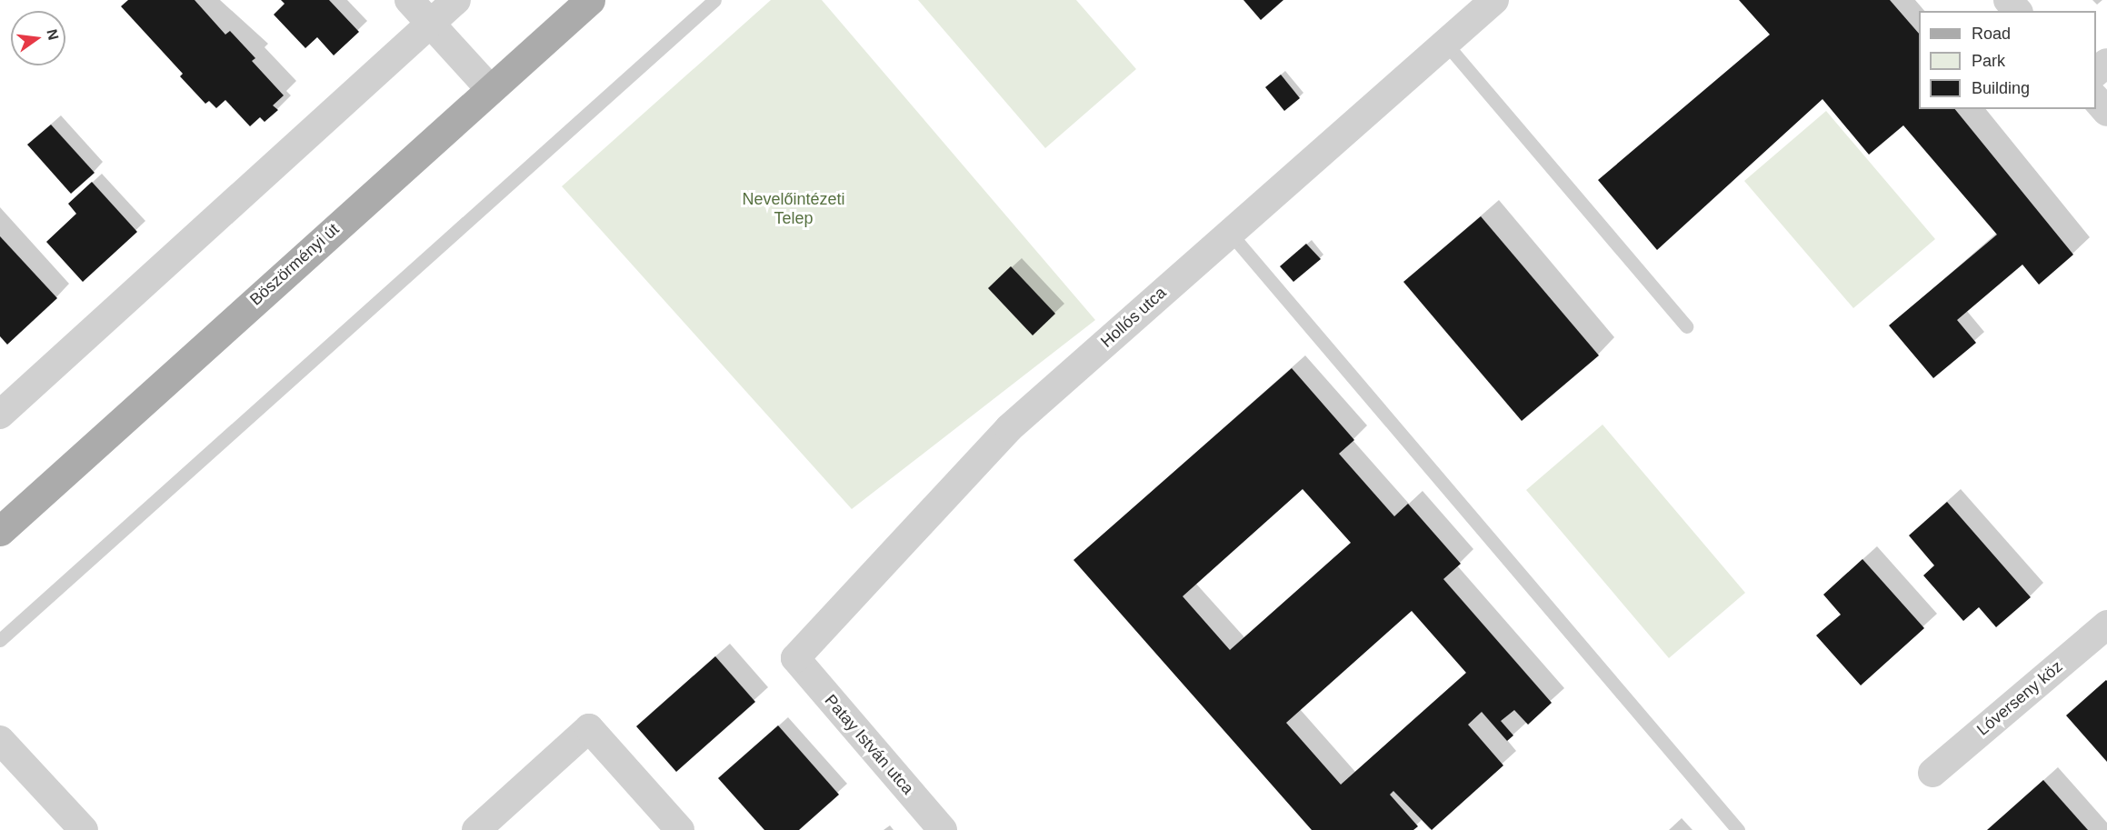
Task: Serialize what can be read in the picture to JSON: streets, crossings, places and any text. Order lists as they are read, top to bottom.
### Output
{
  "streets": {
    "main road": ["Böszörményi út"],
    "street": ["Hollós utca", "Lóverseny köz", "Patay István utca"]
  },
  "crossings": [
    ["Hollós utca", "Patay István utca"]
  ],
  "parks": ["Nevelőintézeti Telep"],
  "legend": ["Road", "Park", "Building"],
  "north": "right"
}
